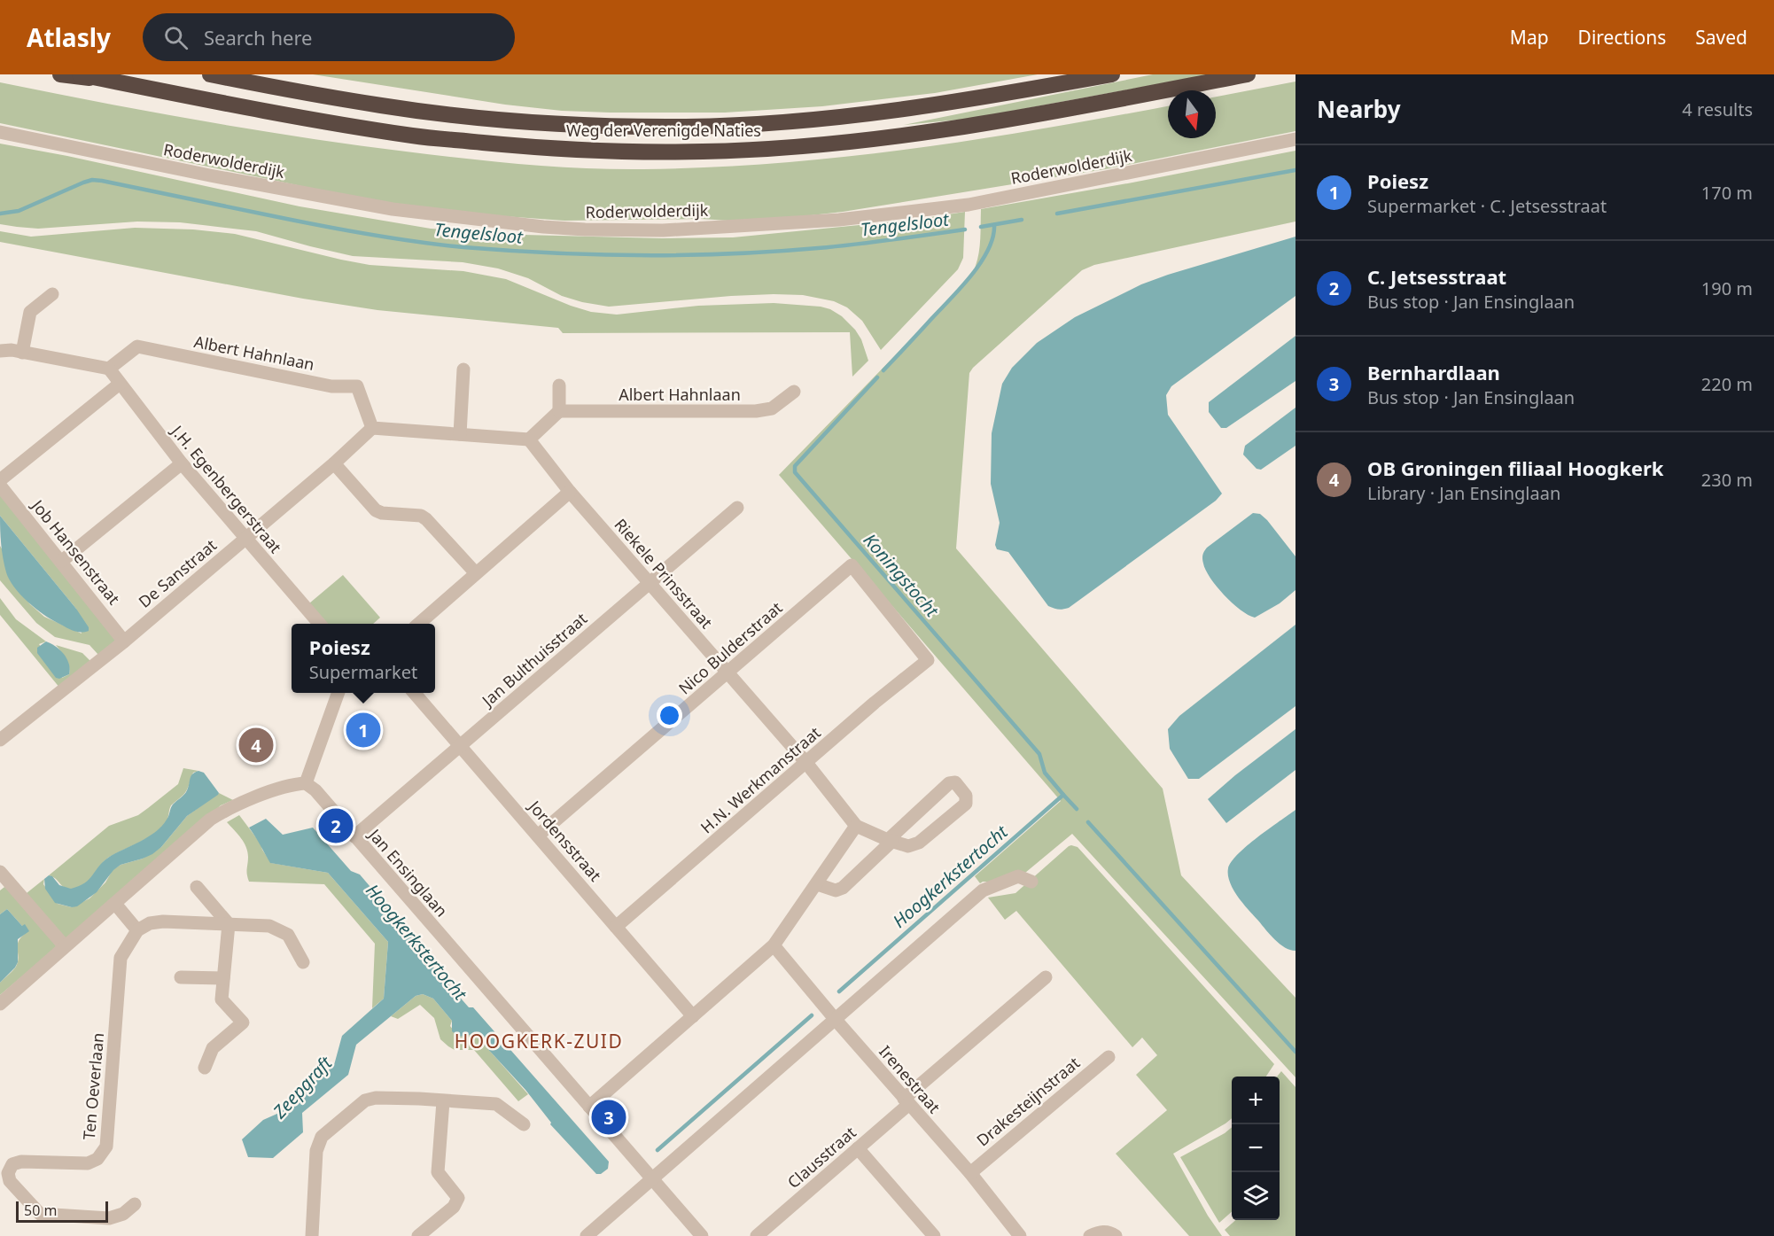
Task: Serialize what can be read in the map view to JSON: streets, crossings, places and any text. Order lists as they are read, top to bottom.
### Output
{
  "streets": {
    "highway": ["Weg der Verenigde Naties"],
    "street": [
      "Roderwolderdijk",
      "Albert Hahnlaan",
      "J.H. Egenbergerstraat",
      "Job Hansenstraat",
      "De Sanstraat",
      "Riekele Prinsstraat",
      "Nico Bulderstraat",
      "Jan Bulthuisstraat",
      "H.N. Werkmanstraat",
      "Jordensstraat",
      "Jan Ensinglaan",
      "Irenestraat",
      "Ten Oeverlaan",
      "Drakesteijnstraat",
      "Clausstraat"
    ]
  },
  "crossings": [
    ["Albert Hahnlaan", "J.H. Egenbergerstraat"],
    ["Albert Hahnlaan", "De Sanstraat"],
    ["J.H. Egenbergerstraat", "De Sanstraat"],
    ["Job Hansenstraat", "De Sanstraat"],
    ["Riekele Prinsstraat", "Nico Bulderstraat"],
    ["Riekele Prinsstraat", "Jan Bulthuisstraat"],
    ["Riekele Prinsstraat", "H.N. Werkmanstraat"],
    ["Nico Bulderstraat", "H.N. Werkmanstraat"],
    ["Nico Bulderstraat", "Jordensstraat"],
    ["Jan Bulthuisstraat", "Jordensstraat"],
    ["Jan Bulthuisstraat", "Jan Ensinglaan"],
    ["H.N. Werkmanstraat", "Jordensstraat"],
    ["Irenestraat", "Drakesteijnstraat"],
    ["Irenestraat", "Clausstraat"]
  ],
  "districts": ["HOOGKERK-ZUID"],
  "water": [
    "Tengelsloot",
    "Koningstocht",
    "Hoogkerkstertocht",
    "Zeepgraft"
  ],
  "scale_bar": "50 m",
  "north": "bottom",
  "page": {
    "header": "Atlasly",
    "search": "Search here",
    "nav": ["Map", "Directions", "Saved"],
    "heading": ["Nearby", "4 results"],
    "list": [
      {
        "mark": "1",
        "name": "Poiesz",
        "note": "Supermarket · C. Jetsesstraat",
        "value": "170 m"
      },
      {
        "mark": "2",
        "name": "C. Jetsesstraat",
        "note": "Bus stop · Jan Ensinglaan",
        "value": "190 m"
      },
      {
        "mark": "3",
        "name": "Bernhardlaan",
        "note": "Bus stop · Jan Ensinglaan",
        "value": "220 m"
      },
      {
        "mark": "4",
        "name": "OB Groningen filiaal Hoogkerk",
        "note": "Library · Jan Ensinglaan",
        "value": "230 m"
      }
    ],
    "popup": ["Poiesz", "Supermarket"],
    "pins": [
      "1",
      "4",
      "2",
      "3"
    ],
    "map_buttons": ["+", "−"],
    "scale": "50 m"
  }
}
